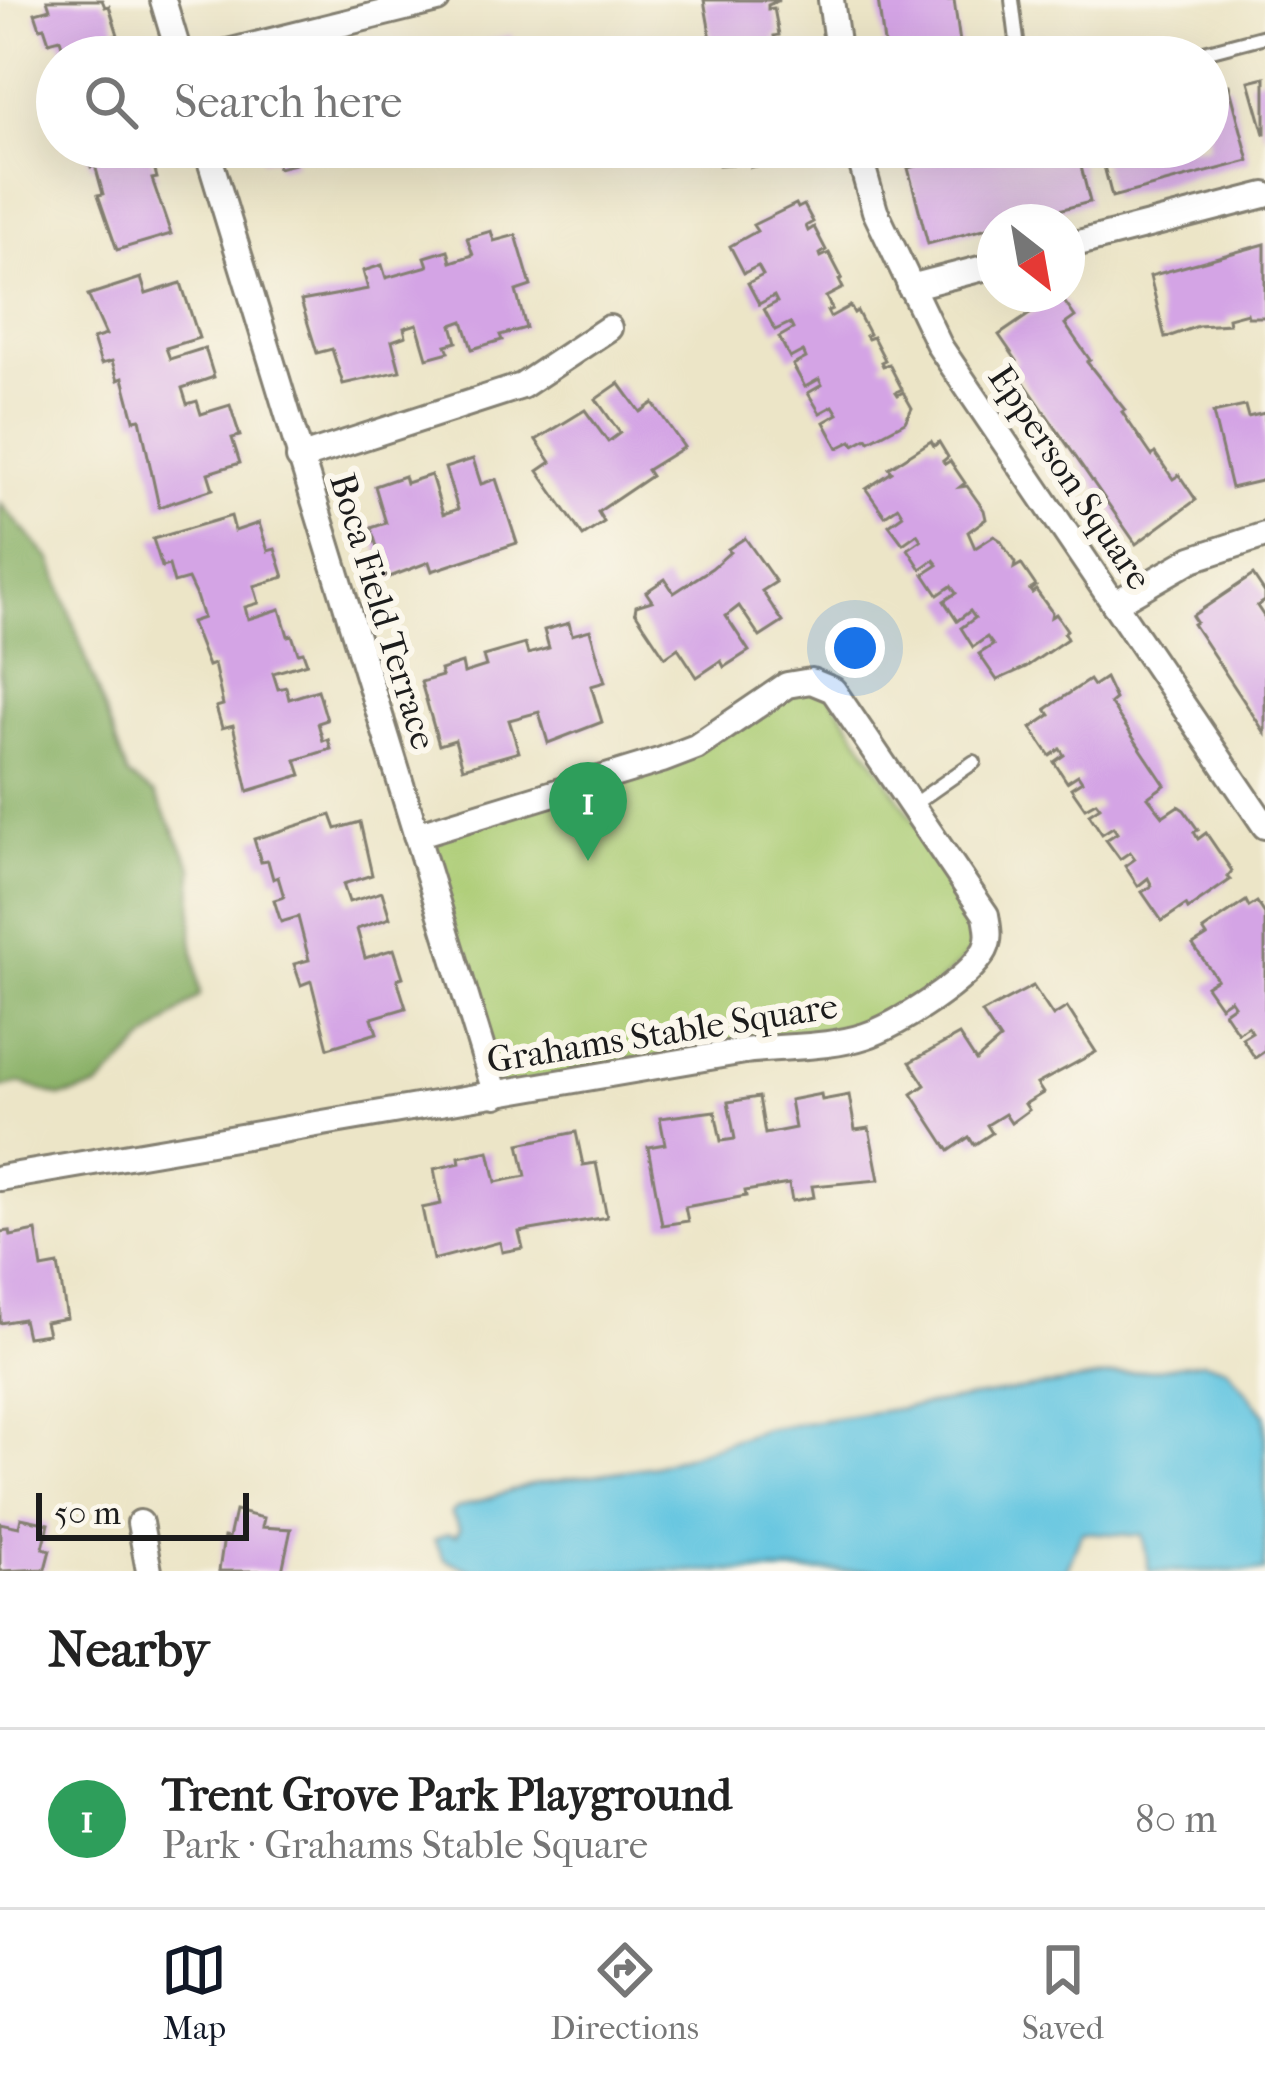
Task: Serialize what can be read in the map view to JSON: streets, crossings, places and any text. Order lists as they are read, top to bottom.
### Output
{
  "streets": {
    "street": ["Epperson Square", "Boca Field Terrace", "Grahams Stable Square"]
  },
  "crossings": [
    ["Boca Field Terrace", "Grahams Stable Square"]
  ],
  "scale_bar": "50 m",
  "north": "bottom right",
  "page": {
    "search": "Search here",
    "pins": "1",
    "scale": "50 m",
    "heading": "Nearby",
    "list": [
      {
        "mark": "1",
        "name": "Trent Grove Park Playground",
        "note": "Park · Grahams Stable Square",
        "value": "80 m"
      }
    ],
    "nav": ["Map", "Directions", "Saved"]
  }
}
